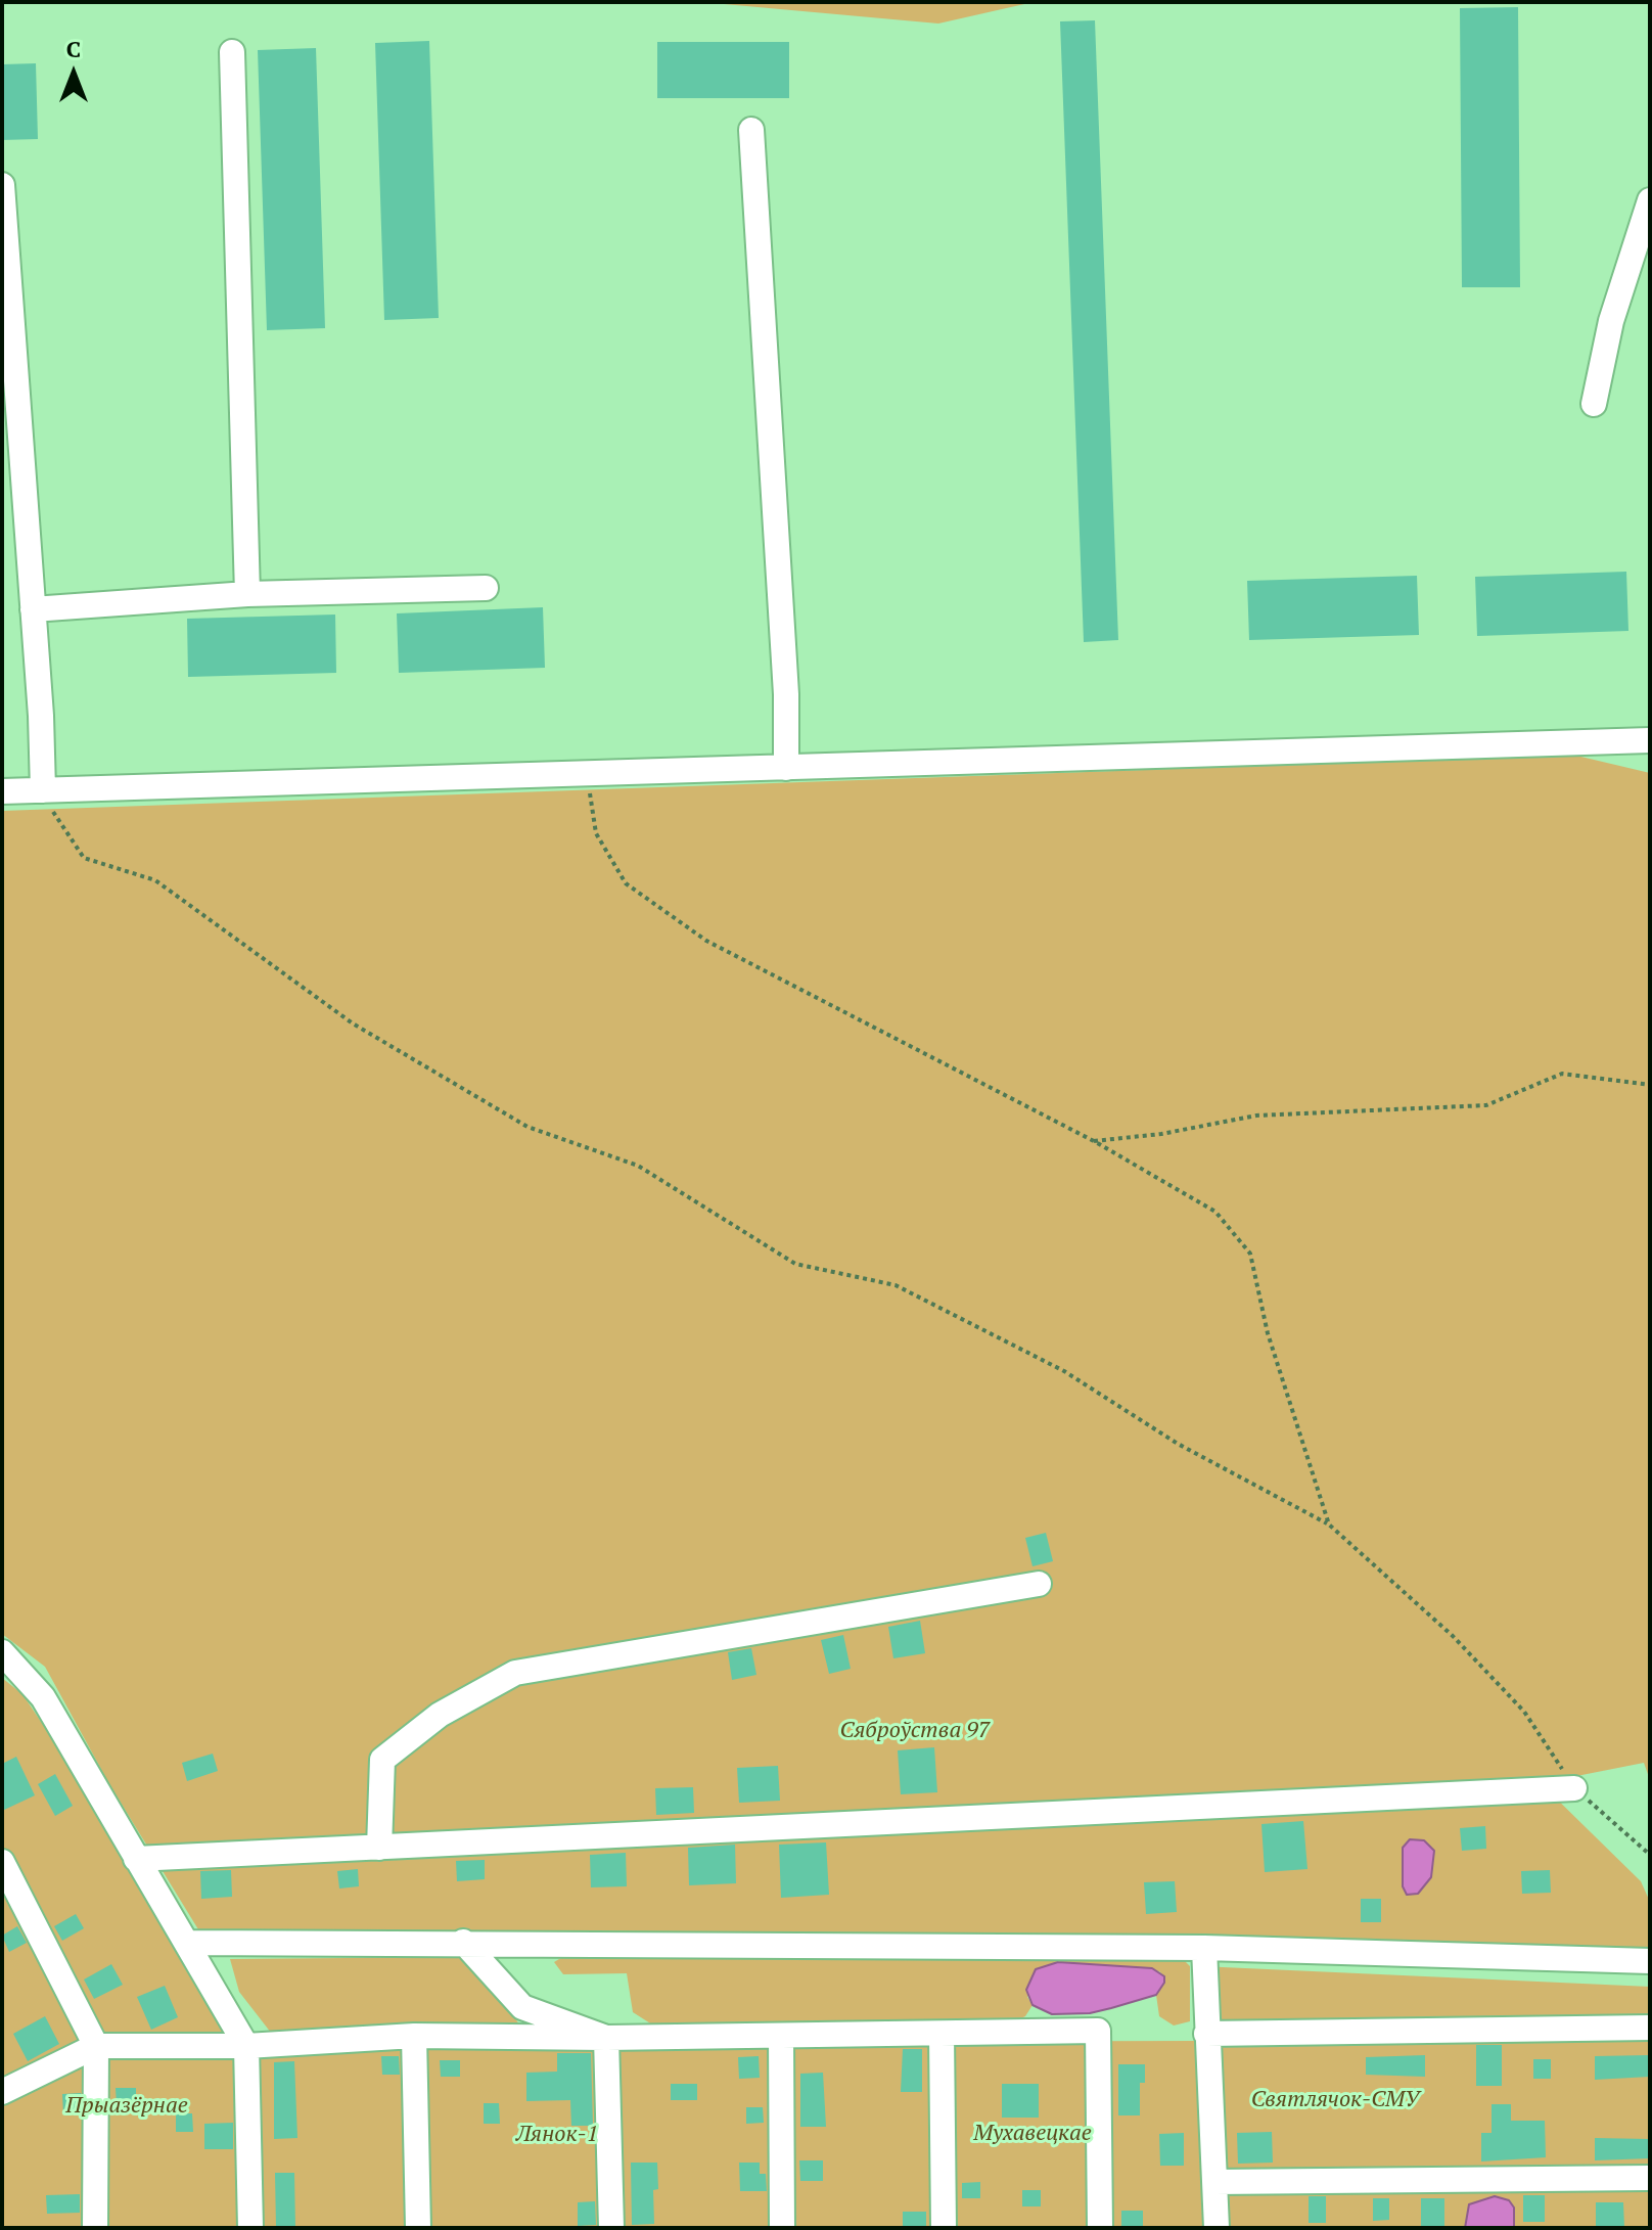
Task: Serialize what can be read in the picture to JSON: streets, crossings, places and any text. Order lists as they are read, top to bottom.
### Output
{
  "parks": [
    "Сяброўства 97",
    "Святлячок-СМУ",
    "Прыазёрнае",
    "Мухавецкае",
    "Лянок-1"
  ],
  "north": "top"
}
